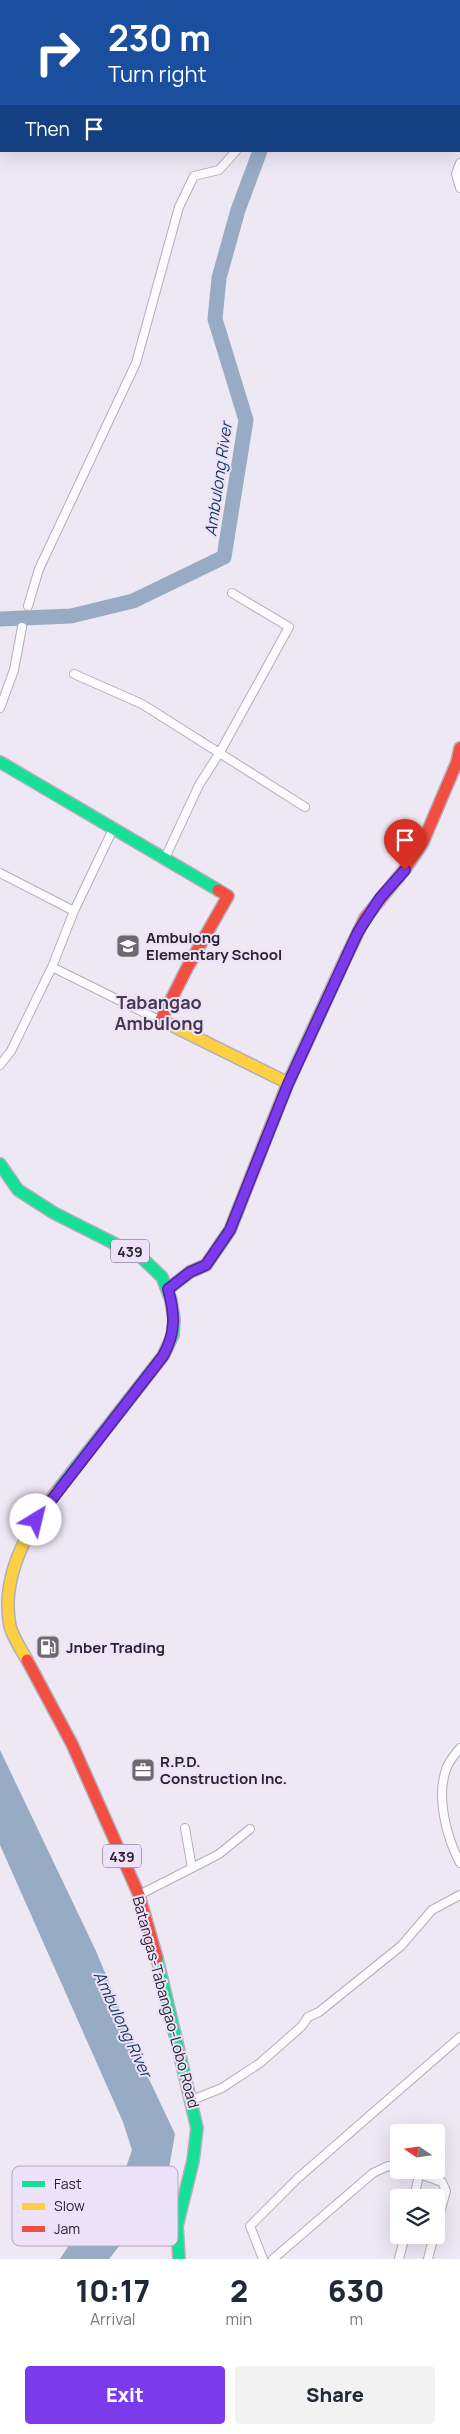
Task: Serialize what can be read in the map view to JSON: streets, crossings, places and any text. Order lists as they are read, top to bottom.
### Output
{
  "streets": {
    "main road": ["439", "Batangas-Tabangao-Lobo Road"]
  },
  "districts": ["Tabangao Ambulong"],
  "water": ["Ambulong River"],
  "places": {
    "school or university": ["Ambulong Elementary School"],
    "fuel station": ["Jnber Trading"],
    "office": ["R.P.D. Construction Inc."]
  },
  "legend": ["Fast", "Slow", "Jam"],
  "north": "left",
  "page": {
    "turn": ["230 m", "Turn right"],
    "then": "Then",
    "eta": [
      "10:17",
      "Arrival",
      "2",
      "min",
      "630",
      "m"
    ],
    "buttons": ["Exit", "Share"]
  }
}
